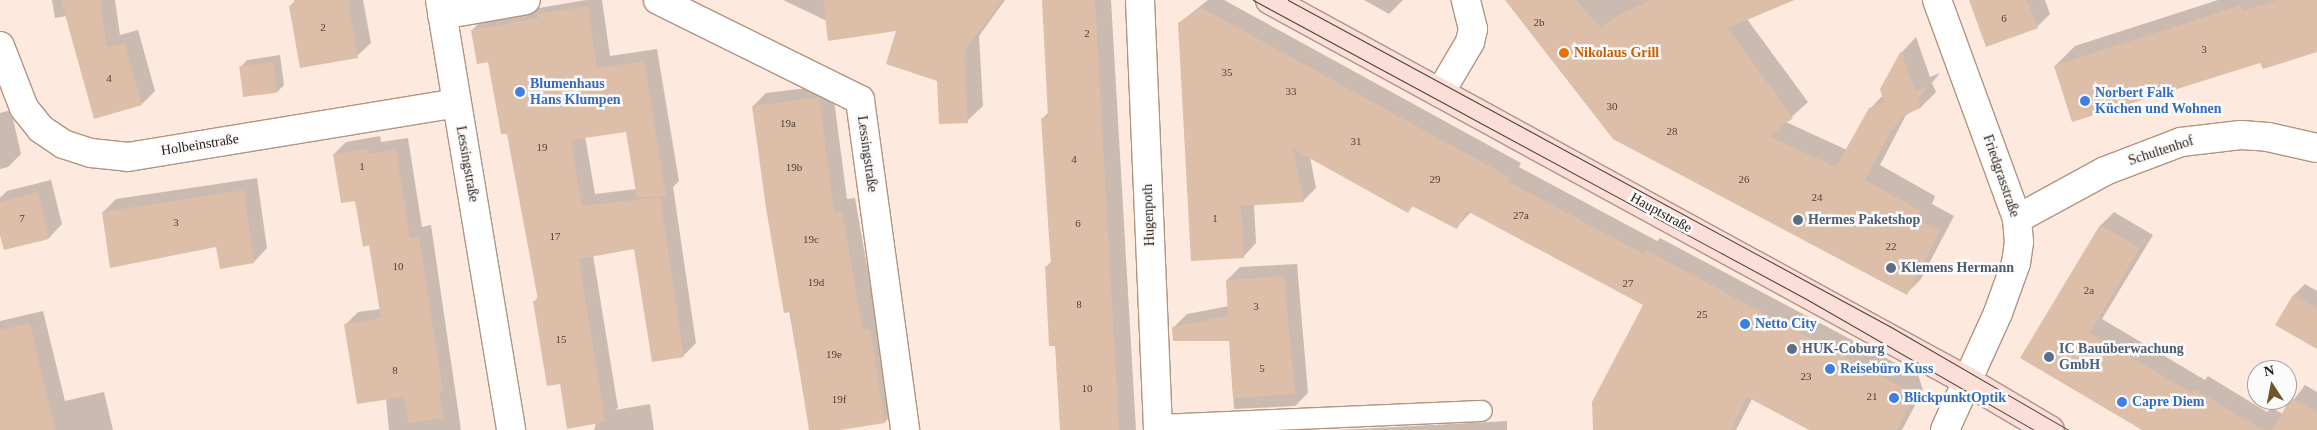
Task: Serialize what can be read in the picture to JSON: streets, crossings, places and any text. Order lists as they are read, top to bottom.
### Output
{
  "streets": {
    "street": [
      "Holbeinstraße",
      "Schultenhof",
      "Lessingstraße",
      "Friedgrasstraße",
      "Hauptstraße",
      "Hugenpoth"
    ]
  },
  "crossings": [
    ["Holbeinstraße", "Lessingstraße"],
    ["Schultenhof", "Friedgrasstraße"],
    ["Friedgrasstraße", "Hauptstraße"]
  ],
  "places": [
    "Nikolaus Grill",
    "Blumenhaus Hans Klumpen",
    "Norbert Falk Küchen und Wohnen",
    "Hermes Paketshop",
    "Klemens Hermann",
    "Netto City",
    "HUK-Coburg",
    "IC Bauüberwachung GmbH",
    "Reisebüro Kuss",
    "BlickpunktOptik",
    "Capre Diem"
  ],
  "house_numbers": [
    "6",
    "2b",
    "2",
    "2",
    "3",
    "35",
    "4",
    "33",
    "30",
    "19a",
    "28",
    "31",
    "19",
    "4",
    "1",
    "19b",
    "29",
    "26",
    "24",
    "27a",
    "7",
    "1",
    "3",
    "6",
    "17",
    "19c",
    "22",
    "10",
    "19d",
    "27",
    "2a",
    "8",
    "3",
    "25",
    "15",
    "19e",
    "5",
    "8",
    "23",
    "10",
    "21",
    "19f"
  ],
  "north": "top"
}
